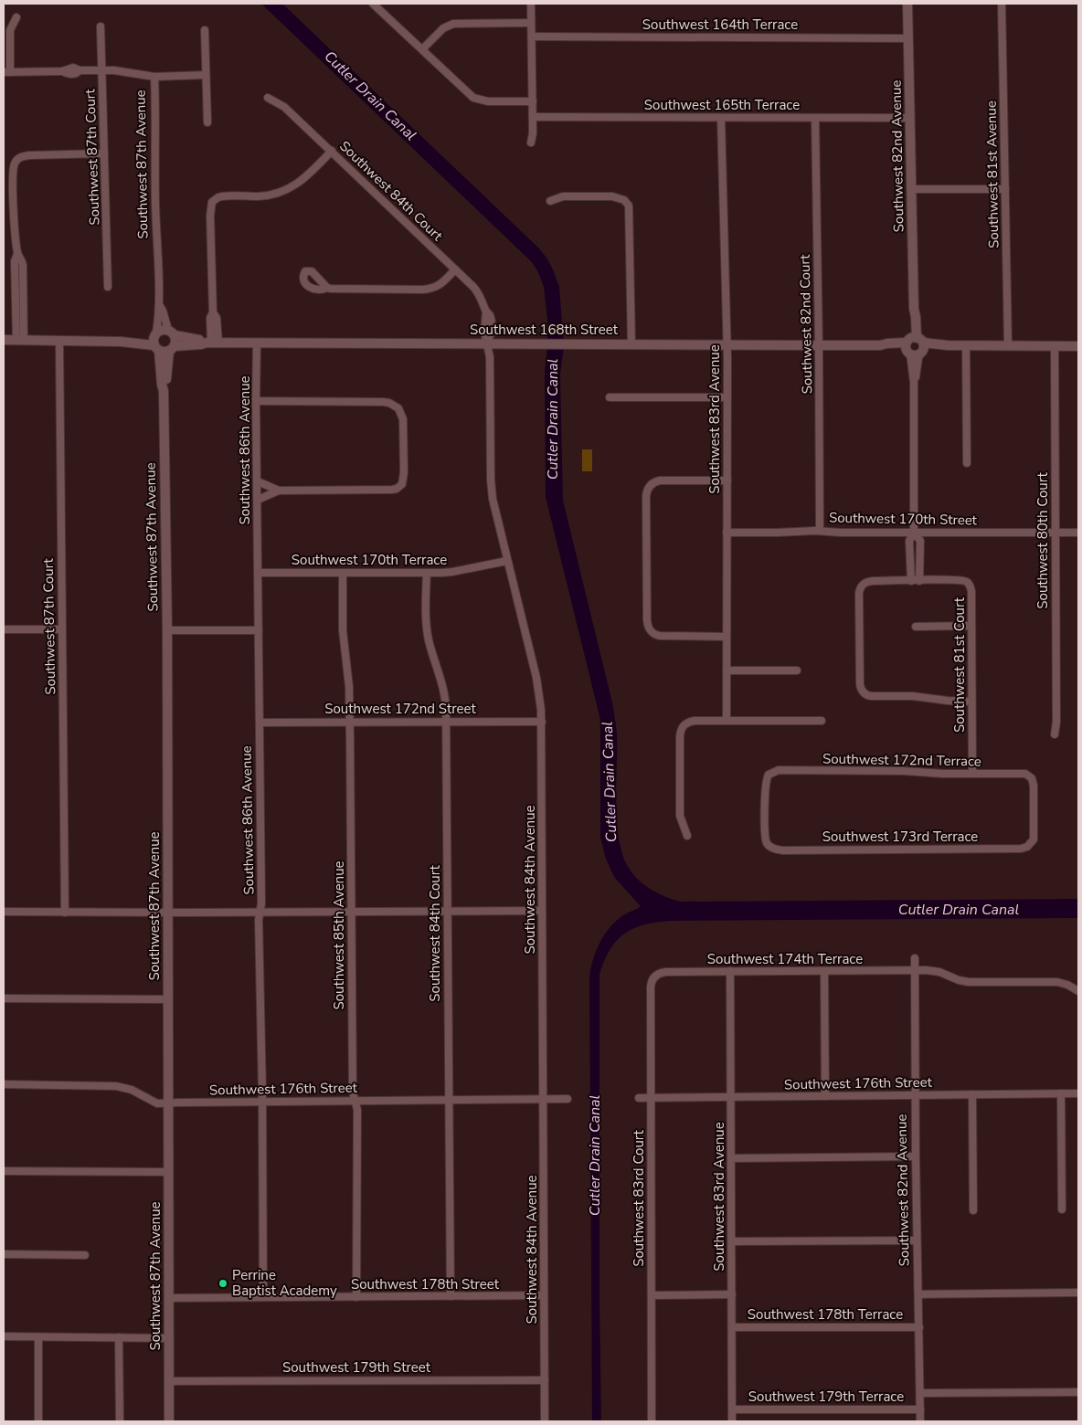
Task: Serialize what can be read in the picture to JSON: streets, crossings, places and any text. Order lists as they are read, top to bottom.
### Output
{
  "streets": {
    "street": [
      "Southwest 164th Terrace",
      "Southwest 165th Terrace",
      "Southwest 82nd Avenue",
      "Southwest 87th Court",
      "Southwest 87th Avenue",
      "Southwest 81st Avenue",
      "Southwest 84th Court",
      "Southwest 82nd Court",
      "Southwest 168th Street",
      "Southwest 83rd Avenue",
      "Southwest 86th Avenue",
      "Southwest 170th Street",
      "Southwest 80th Court",
      "Southwest 170th Terrace",
      "Southwest 81st Court",
      "Southwest 172nd Street",
      "Southwest 172nd Terrace",
      "Southwest 173rd Terrace",
      "Southwest 84th Avenue",
      "Southwest 85th Avenue",
      "Southwest 174th Terrace",
      "Southwest 176th Street",
      "Southwest 83rd Court",
      "Southwest 178th Street",
      "Southwest 178th Terrace",
      "Southwest 179th Street",
      "Southwest 179th Terrace"
    ]
  },
  "crossings": [
    ["Southwest 164th Terrace", "Southwest 82nd Avenue"],
    ["Southwest 165th Terrace", "Southwest 82nd Avenue"],
    ["Southwest 165th Terrace", "Southwest 82nd Court"],
    ["Southwest 165th Terrace", "Southwest 83rd Avenue"],
    ["Southwest 82nd Avenue", "Southwest 168th Street"],
    ["Southwest 82nd Avenue", "Southwest 170th Street"],
    ["Southwest 82nd Avenue", "Southwest 81st Court"],
    ["Southwest 82nd Avenue", "Southwest 174th Terrace"],
    ["Southwest 82nd Avenue", "Southwest 176th Street"],
    ["Southwest 82nd Avenue", "Southwest 178th Terrace"],
    ["Southwest 82nd Avenue", "Southwest 179th Terrace"],
    ["Southwest 87th Avenue", "Southwest 168th Street"],
    ["Southwest 87th Avenue", "Southwest 176th Street"],
    ["Southwest 87th Avenue", "Southwest 178th Street"],
    ["Southwest 87th Avenue", "Southwest 179th Street"],
    ["Southwest 81st Avenue", "Southwest 168th Street"],
    ["Southwest 84th Court", "Southwest 168th Street"],
    ["Southwest 84th Court", "Southwest 170th Terrace"],
    ["Southwest 84th Court", "Southwest 172nd Street"],
    ["Southwest 84th Court", "Southwest 84th Avenue"],
    ["Southwest 84th Court", "Southwest 176th Street"],
    ["Southwest 84th Court", "Southwest 178th Street"],
    ["Southwest 82nd Court", "Southwest 168th Street"],
    ["Southwest 82nd Court", "Southwest 170th Street"],
    ["Southwest 168th Street", "Southwest 83rd Avenue"],
    ["Southwest 168th Street", "Southwest 86th Avenue"],
    ["Southwest 168th Street", "Southwest 80th Court"],
    ["Southwest 168th Street", "Southwest 84th Avenue"],
    ["Southwest 83rd Avenue", "Southwest 170th Street"],
    ["Southwest 83rd Avenue", "Southwest 174th Terrace"],
    ["Southwest 83rd Avenue", "Southwest 176th Street"],
    ["Southwest 83rd Avenue", "Southwest 178th Terrace"],
    ["Southwest 83rd Avenue", "Southwest 179th Terrace"],
    ["Southwest 86th Avenue", "Southwest 170th Terrace"],
    ["Southwest 86th Avenue", "Southwest 172nd Street"],
    ["Southwest 86th Avenue", "Southwest 176th Street"],
    ["Southwest 86th Avenue", "Southwest 178th Street"],
    ["Southwest 170th Street", "Southwest 80th Court"],
    ["Southwest 170th Terrace", "Southwest 84th Avenue"],
    ["Southwest 170th Terrace", "Southwest 85th Avenue"],
    ["Southwest 81st Court", "Southwest 172nd Terrace"],
    ["Southwest 172nd Street", "Southwest 84th Avenue"],
    ["Southwest 172nd Street", "Southwest 85th Avenue"],
    ["Southwest 172nd Terrace", "Southwest 173rd Terrace"],
    ["Southwest 84th Avenue", "Southwest 176th Street"],
    ["Southwest 84th Avenue", "Southwest 178th Street"],
    ["Southwest 84th Avenue", "Southwest 179th Street"],
    ["Southwest 85th Avenue", "Southwest 176th Street"],
    ["Southwest 85th Avenue", "Southwest 178th Street"],
    ["Southwest 174th Terrace", "Southwest 83rd Court"],
    ["Southwest 176th Street", "Southwest 83rd Court"]
  ],
  "water": ["Cutler Drain Canal"],
  "places": ["Perrine Baptist Academy"]
}
